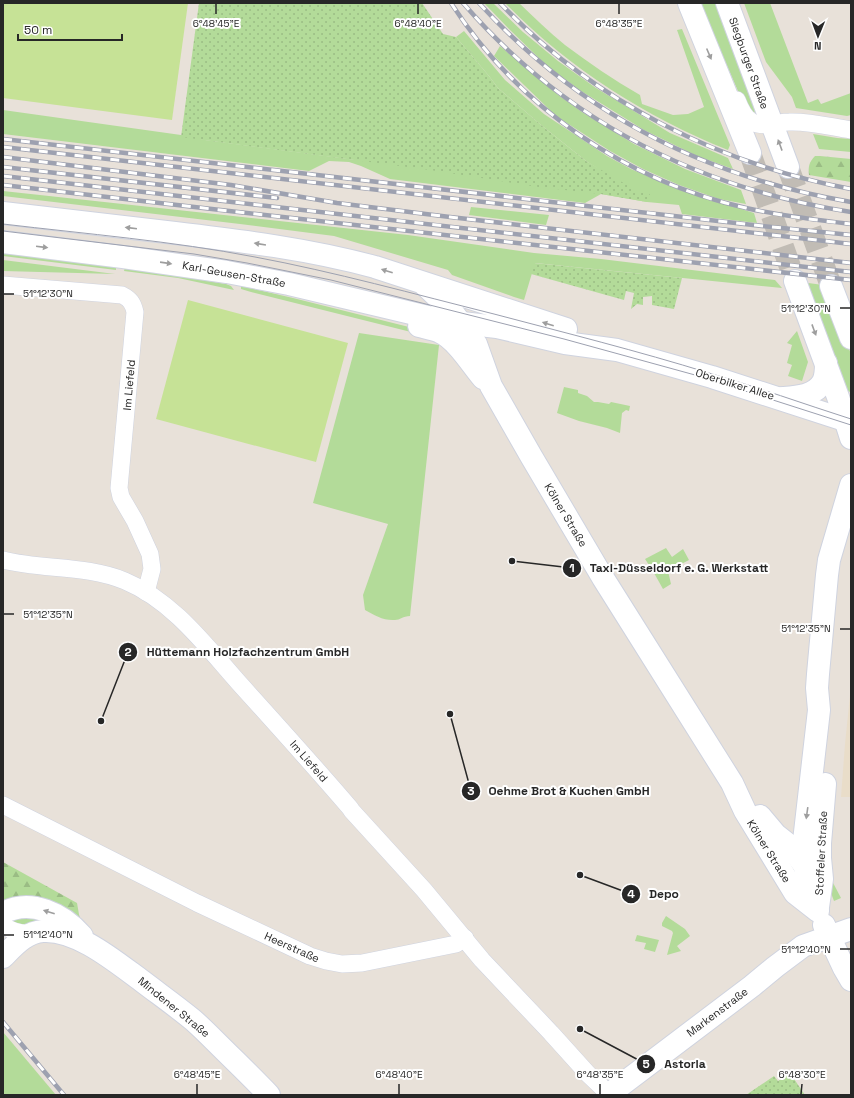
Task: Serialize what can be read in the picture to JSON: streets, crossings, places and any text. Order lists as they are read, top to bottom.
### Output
{
  "streets": {
    "main road": [
      "Siegburger Straße",
      "Karl-Geusen-Straße",
      "Oberbilker Allee",
      "Kölner Straße",
      "Stoffeler Straße",
      "Mindener Straße",
      "Markenstraße"
    ],
    "street": ["Im Liefeld", "Heerstraße"]
  },
  "crossings": [
    ["Karl-Geusen-Straße", "Kölner Straße"],
    ["Im Liefeld", "Heerstraße"],
    ["Kölner Straße", "Stoffeler Straße"],
    ["Kölner Straße", "Markenstraße"]
  ],
  "places": [
    "Taxi-Düsseldorf e. G. Werkstatt",
    "Oehme Brot & Kuchen GmbH",
    "Hüttemann Holzfachzentrum GmbH",
    "Depo",
    "Astoria"
  ],
  "scale_bar": "50 m",
  "north": "bottom",
  "coordinates": [
    "6°48'45\"E",
    "6°48'40\"E",
    "6°48'35\"E",
    "51°12'30\"N",
    "51°12'35\"N",
    "51°12'40\"N",
    "6°48'30\"E"
  ]
}
